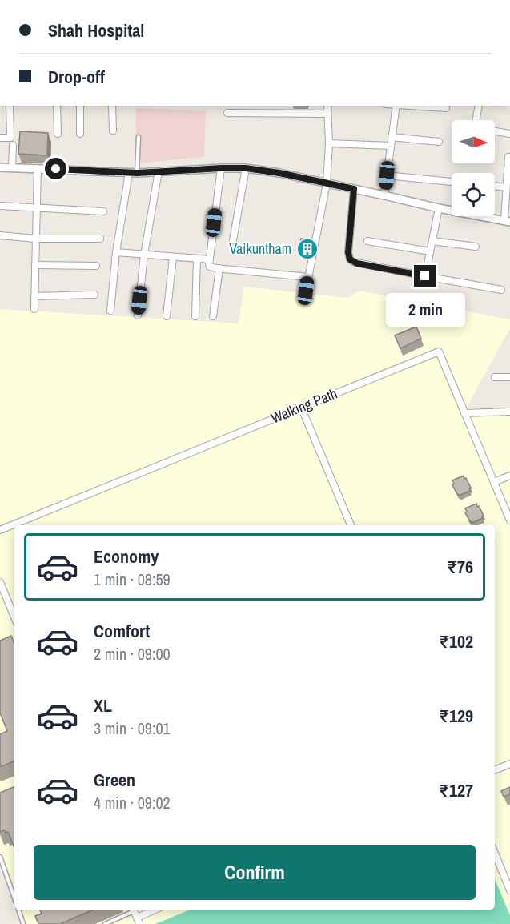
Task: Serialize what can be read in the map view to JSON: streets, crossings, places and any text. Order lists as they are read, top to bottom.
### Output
{
  "streets": {
    "street": ["Walking Path"]
  },
  "places": {
    "building": ["Vaikuntham"]
  },
  "north": "right",
  "page": {
    "banner": ["Shah Hospital", "Drop-off"],
    "bubble": "2 min",
    "list": [
      {
        "name": "Economy",
        "note": "1 min · 08:59",
        "value": "₹76"
      },
      {
        "name": "Comfort",
        "note": "2 min · 09:00",
        "value": "₹102"
      },
      {
        "name": "XL",
        "note": "3 min · 09:01",
        "value": "₹129"
      },
      {
        "name": "Green",
        "note": "4 min · 09:02",
        "value": "₹127"
      }
    ],
    "buttons": "Confirm"
  }
}
